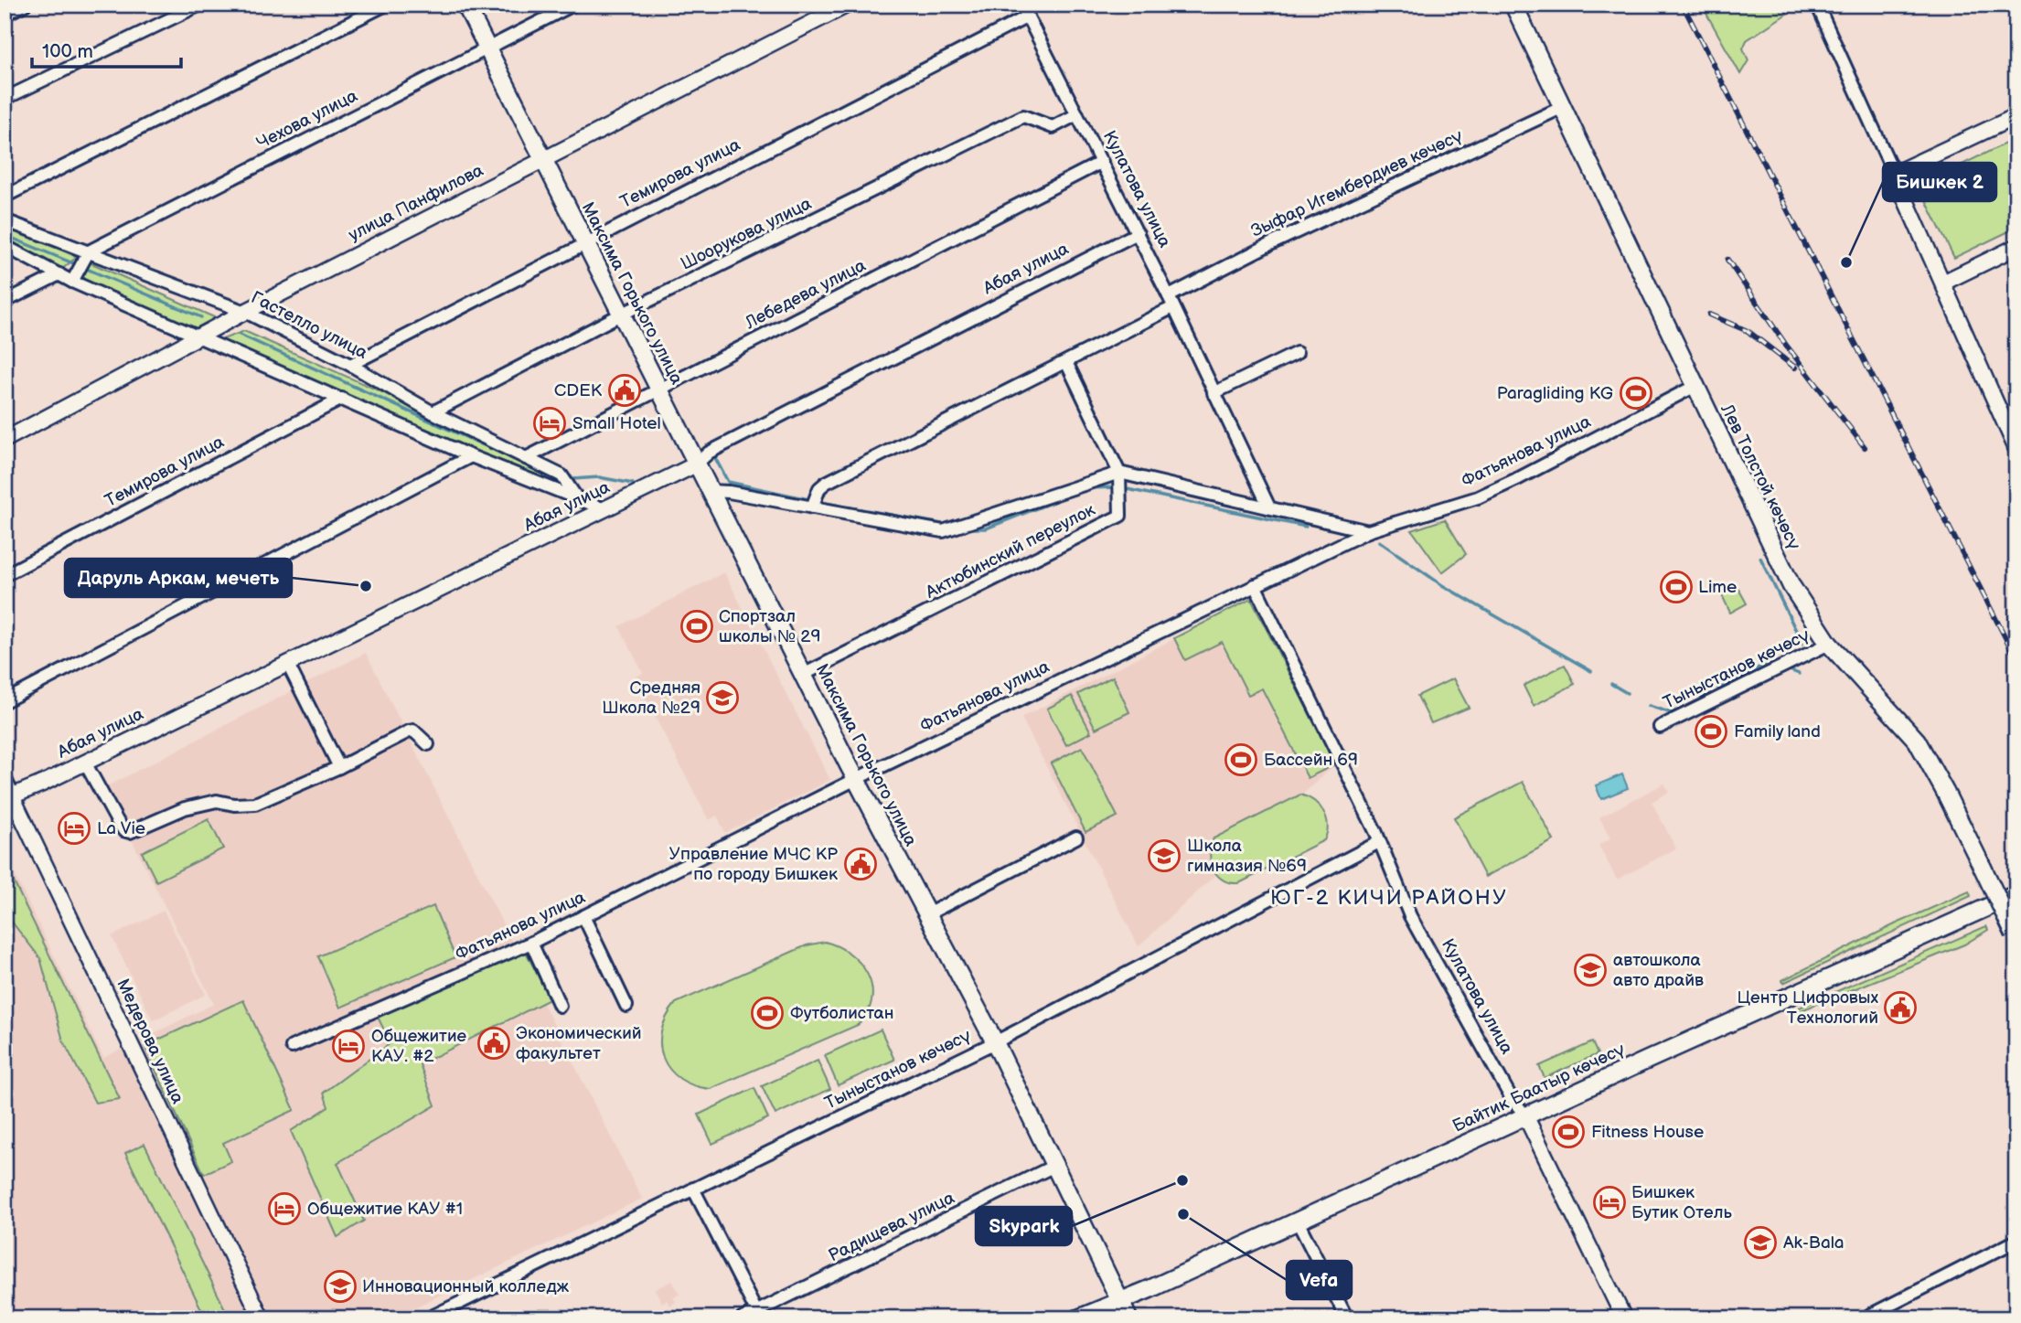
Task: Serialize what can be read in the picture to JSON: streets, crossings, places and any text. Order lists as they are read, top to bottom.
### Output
{
  "streets": {
    "main road": ["Максима Горького улица", "Лев Толстой көчөсү", "Байтик Баатыр көчөсү"],
    "street": [
      "Чехова улица",
      "Темирова улица",
      "Зыфар Игембердиев көчөсү",
      "Кулатова улица",
      "улица Панфилова",
      "Шоорукова улица",
      "Абая улица",
      "Лебедева улица",
      "Гастелло улица",
      "Фатьянова улица",
      "Актюбинский переулок",
      "Тыныстанов көчөсү",
      "Медерова улица",
      "Радищева улица"
    ]
  },
  "crossings": [
    ["Чехова улица", "Максима Горького улица"],
    ["Чехова улица", "Гастелло улица"],
    ["Темирова улица", "Кулатова улица"],
    ["Темирова улица", "Максима Горького улица"],
    ["Темирова улица", "Гастелло улица"],
    ["Зыфар Игембердиев көчөсү", "Кулатова улица"],
    ["Зыфар Игембердиев көчөсү", "Лев Толстой көчөсү"],
    ["Кулатова улица", "Шоорукова улица"],
    ["Кулатова улица", "Абая улица"],
    ["Кулатова улица", "Лебедева улица"],
    ["Кулатова улица", "Фатьянова улица"],
    ["Кулатова улица", "Тыныстанов көчөсү"],
    ["Кулатова улица", "Байтик Баатыр көчөсү"],
    ["улица Панфилова", "Максима Горького улица"],
    ["улица Панфилова", "Гастелло улица"],
    ["Шоорукова улица", "Максима Горького улица"],
    ["Шоорукова улица", "Гастелло улица"],
    ["Абая улица", "Максима Горького улица"],
    ["Абая улица", "Медерова улица"],
    ["Максима Горького улица", "Лебедева улица"],
    ["Максима Горького улица", "Фатьянова улица"],
    ["Максима Горького улица", "Актюбинский переулок"],
    ["Максима Горького улица", "Тыныстанов көчөсү"],
    ["Максима Горького улица", "Байтик Баатыр көчөсү"],
    ["Максима Горького улица", "Радищева улица"],
    ["Лебедева улица", "Гастелло улица"],
    ["Фатьянова улица", "Лев Толстой көчөсү"],
    ["Лев Толстой көчөсү", "Тыныстанов көчөсү"]
  ],
  "districts": ["ЮГ-2 КИЧИ РАЙОНУ"],
  "places": {
    "other": [
      "Бишкек 2",
      "Даруль Аркам, мечеть",
      "Skypark",
      "Vefa"
    ],
    "public building": [
      "CDEK",
      "Управление МЧС КР по городу Бишкек",
      "Центр Цифровых Технологий",
      "Экономический факультет"
    ],
    "sports": [
      "Paragliding KG",
      "Lime",
      "Спортзал школы № 29",
      "Family land",
      "Бассейн 69",
      "Футболистан",
      "Fitness House"
    ],
    "hotel": [
      "Small Hotel",
      "La Vie",
      "Общежитие КАУ. #2",
      "Бишкек Бутик Отель",
      "Общежитие КАУ #1"
    ],
    "school or university": [
      "Средняя Школа №29",
      "Школа гимназия №69",
      "автошкола авто драйв",
      "Ak-Bala",
      "Инновационный колледж"
    ]
  },
  "scale_bar": "100 m"
}
